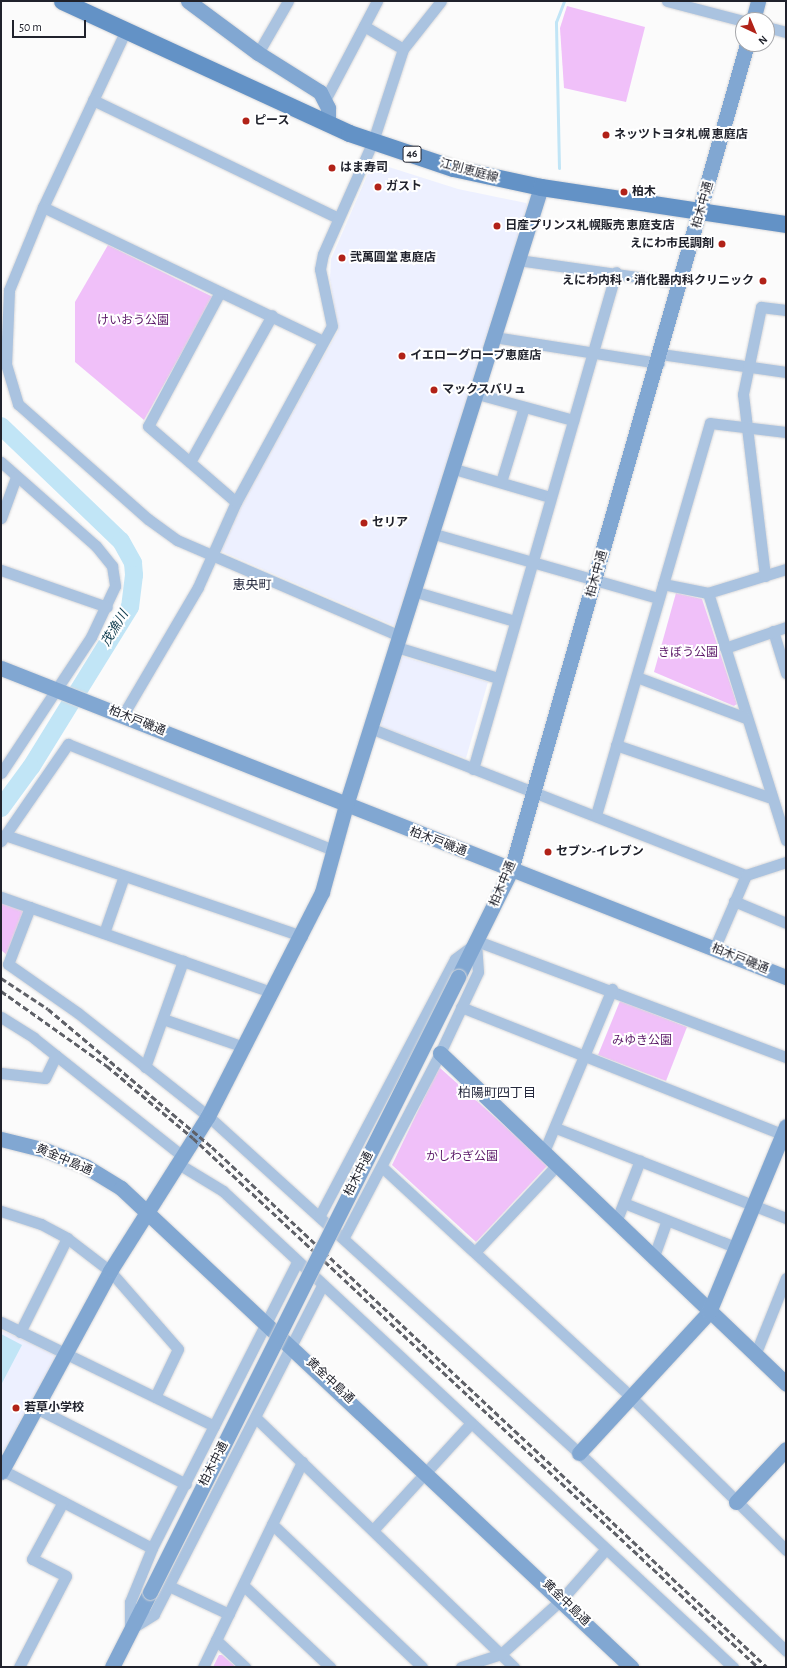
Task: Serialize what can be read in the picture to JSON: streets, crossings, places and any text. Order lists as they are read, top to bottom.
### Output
{
  "streets": {
    "main road": ["46", "江別恵庭線"],
    "street": ["柏木中通", "柏木戸磯通", "黄金中島通"]
  },
  "crossings": [
    ["江別恵庭線", "柏木中通"],
    ["柏木中通", "柏木戸磯通"]
  ],
  "districts": ["恵央町", "柏陽町四丁目"],
  "water": ["茂漁川"],
  "parks": [
    "けいおう公園",
    "きぼう公園",
    "みゆき公園",
    "かしわぎ公園"
  ],
  "places": [
    "ピース",
    "ネッツトヨタ札幌 恵庭店",
    "はま寿司",
    "ガスト",
    "柏木",
    "日産プリンス札幌販売 恵庭支店",
    "えにわ市民調剤",
    "弐萬圓堂 恵庭店",
    "えにわ内科・消化器内科クリニック",
    "イエローグローブ恵庭店",
    "マックスバリュ",
    "セリア",
    "セブン-イレブン",
    "若草小学校"
  ],
  "scale_bar": "50 m",
  "north": "bottom right"
}
